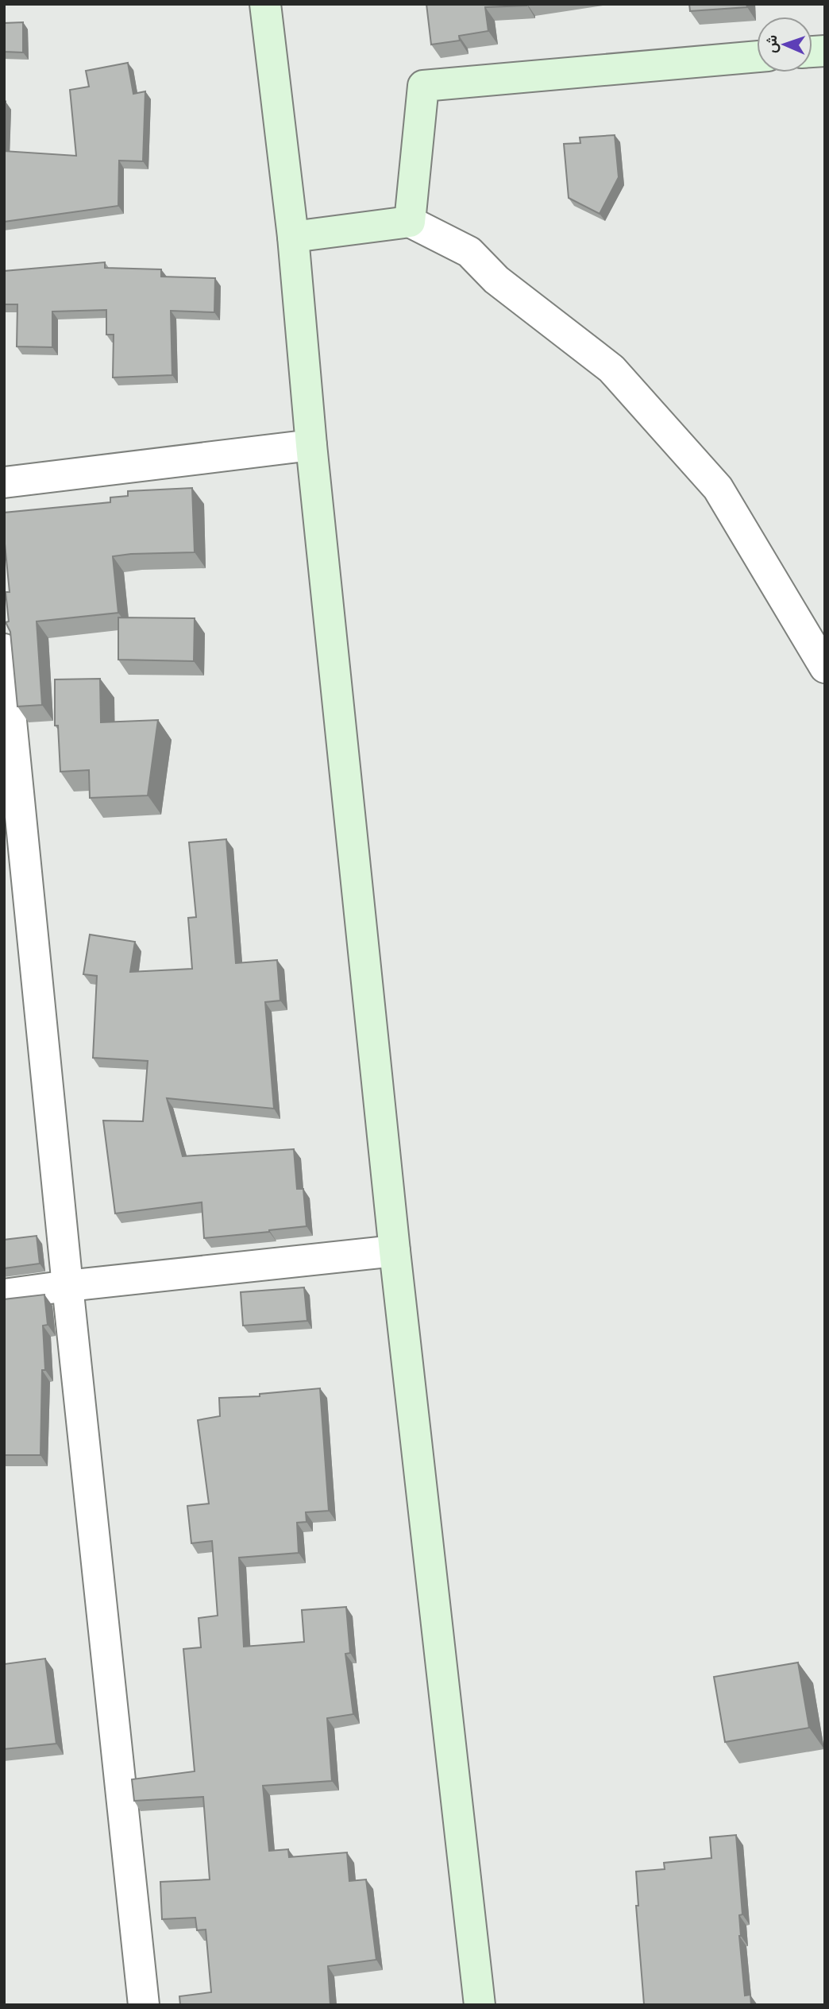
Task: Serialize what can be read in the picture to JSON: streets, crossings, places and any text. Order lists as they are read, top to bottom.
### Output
{
  "north": "left"
}
